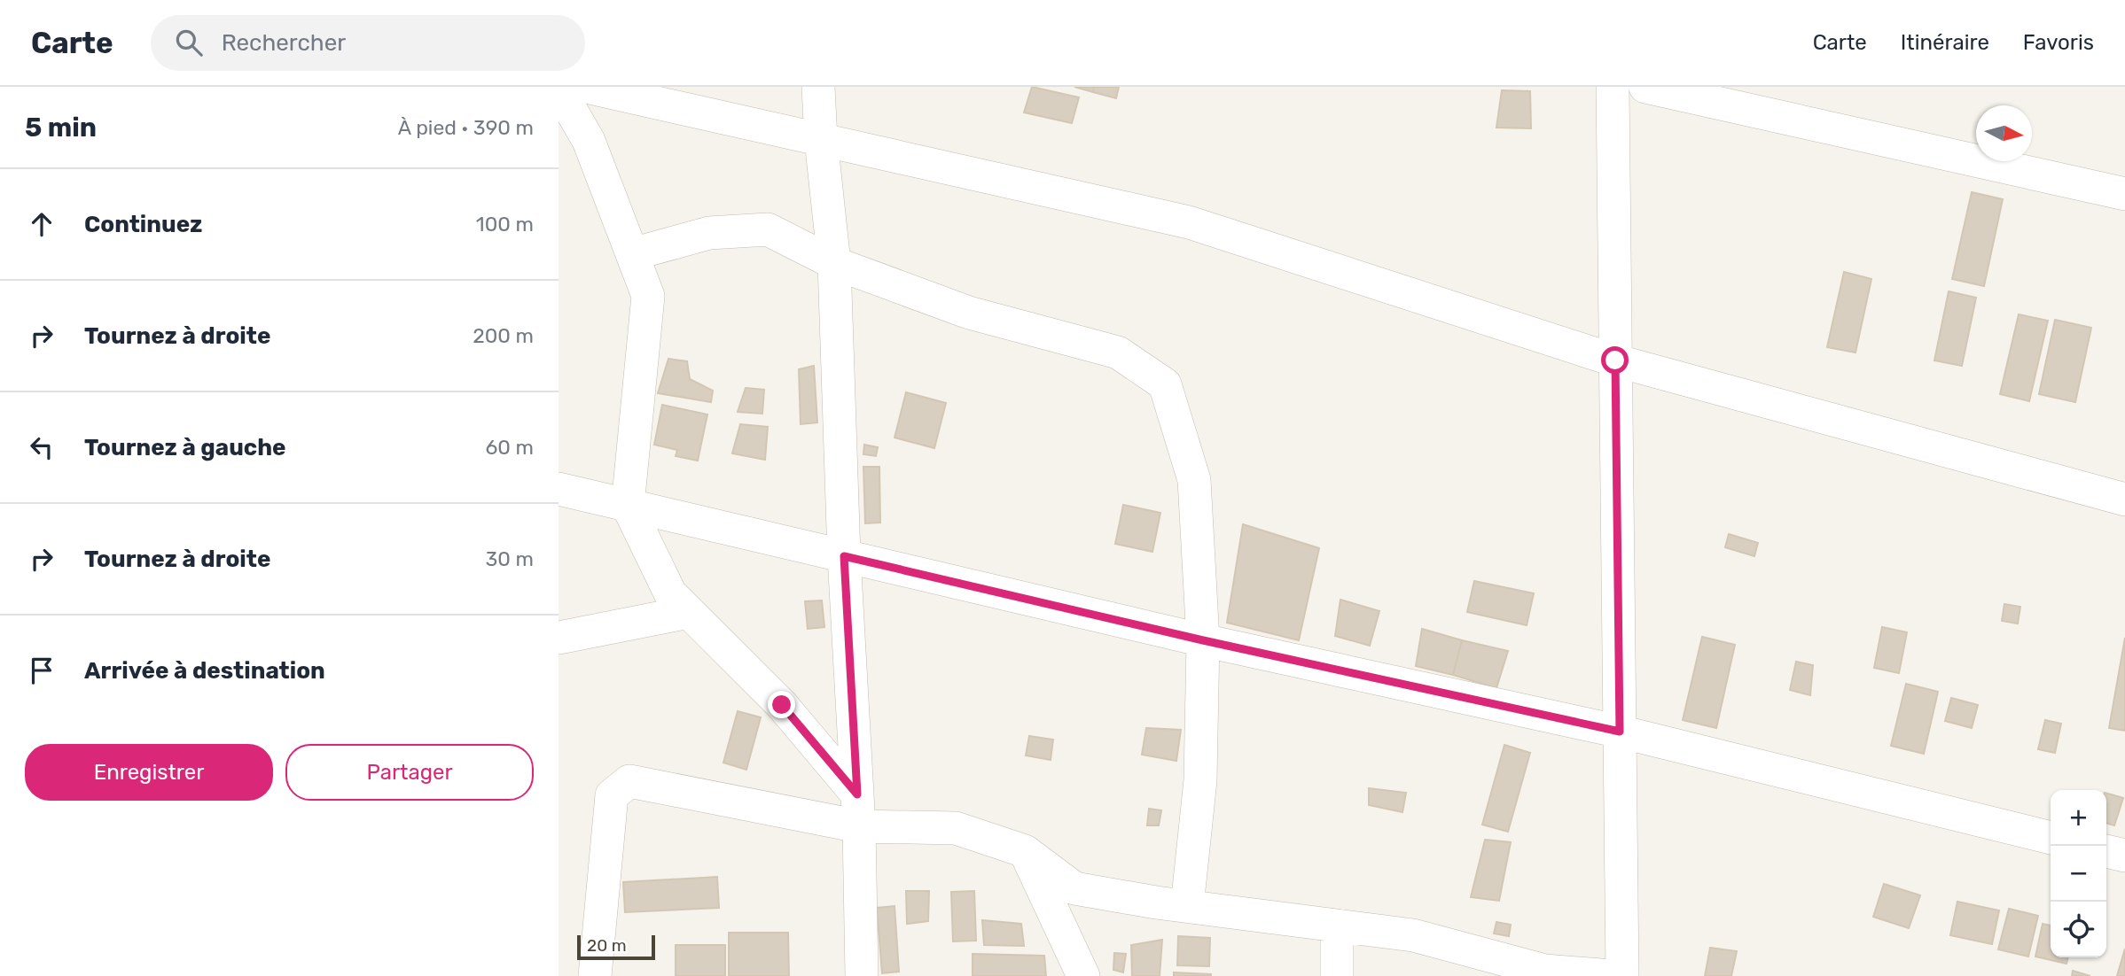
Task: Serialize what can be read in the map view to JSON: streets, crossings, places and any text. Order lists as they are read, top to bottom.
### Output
{
  "scale_bar": "20 m",
  "north": "right",
  "page": {
    "header": "Carte",
    "search": "Rechercher",
    "nav": ["Carte", "Itinéraire", "Favoris"],
    "heading": ["5 min", "À pied · 390 m"],
    "list": [
      ["Continuez", "100 m"],
      ["Tournez à droite", "200 m"],
      ["Tournez à gauche", "60 m"],
      ["Tournez à droite", "30 m"],
      "Arrivée à destination"
    ],
    "buttons": ["Enregistrer", "Partager"],
    "map_buttons": ["+", "−"],
    "scale": "20 m"
  }
}
